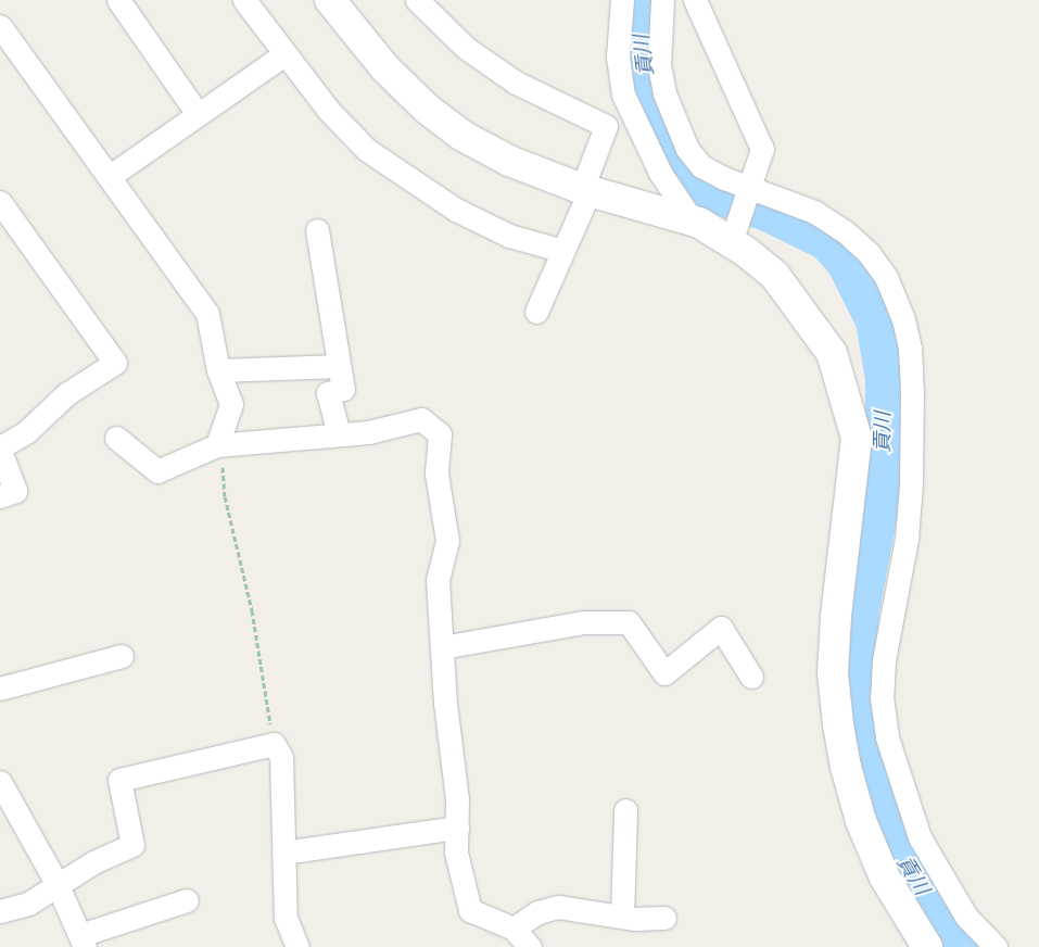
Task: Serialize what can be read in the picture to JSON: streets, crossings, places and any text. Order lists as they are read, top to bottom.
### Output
{
  "water": ["貢川"]
}
